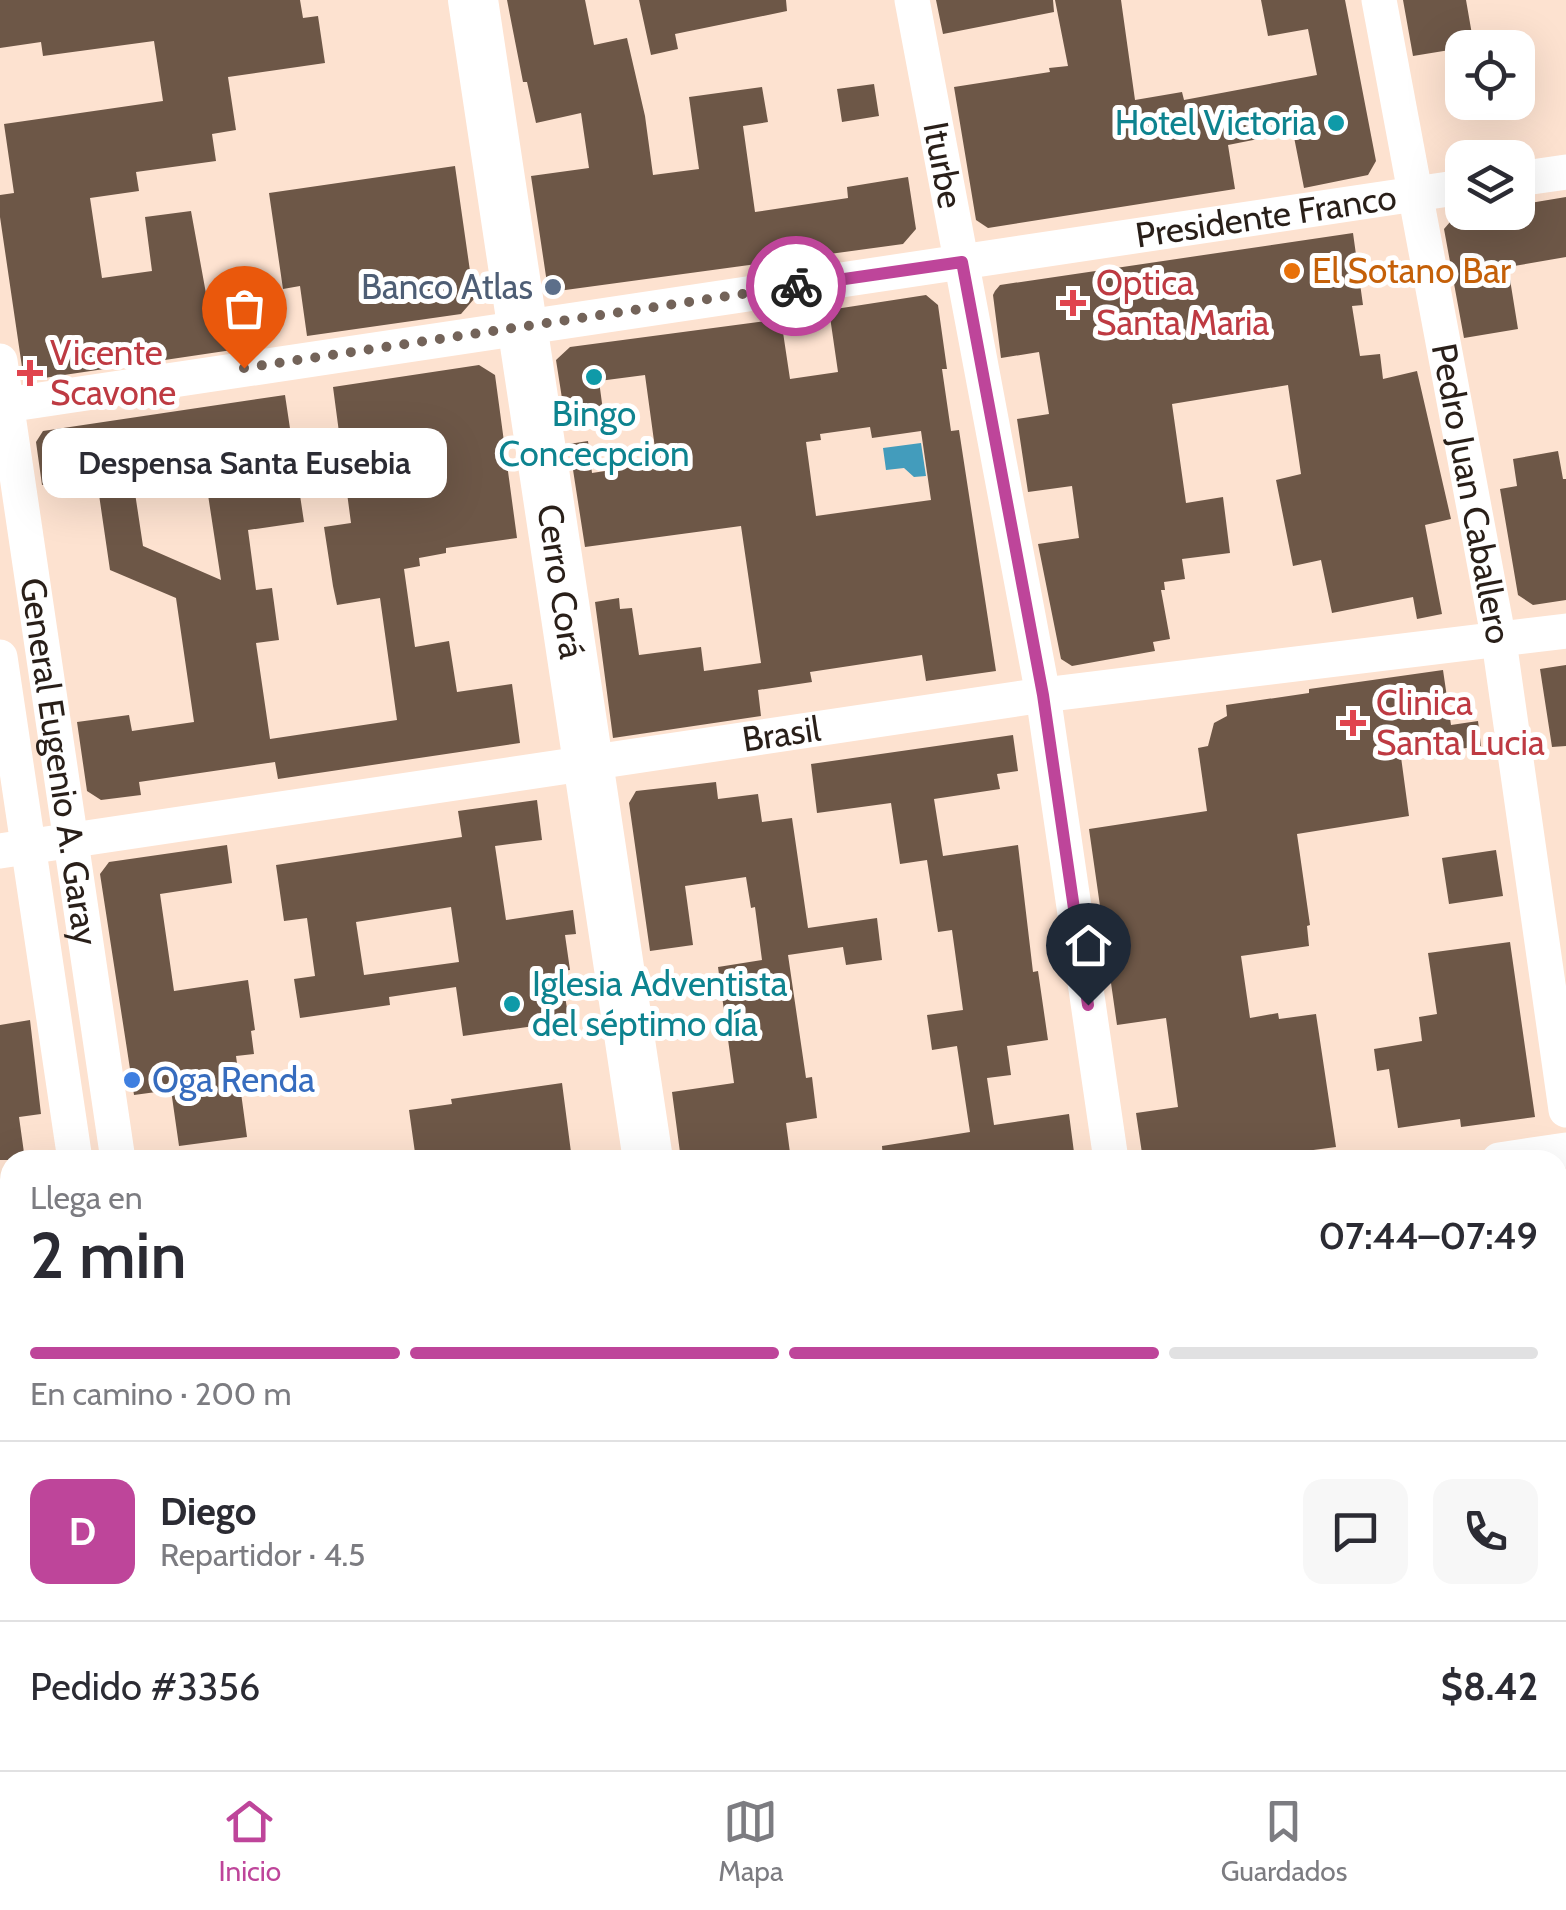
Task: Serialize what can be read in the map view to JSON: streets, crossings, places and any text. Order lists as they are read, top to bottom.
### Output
{
  "streets": {
    "street": [
      "Iturbe",
      "Presidente Franco",
      "Pedro Juan Caballero",
      "Cerro Corá",
      "Brasil",
      "General Eugenio A. Garay"
    ]
  },
  "crossings": [
    ["Iturbe", "Presidente Franco"],
    ["Iturbe", "Brasil"],
    ["Presidente Franco", "Pedro Juan Caballero"],
    ["Presidente Franco", "Cerro Corá"],
    ["Presidente Franco", "General Eugenio A. Garay"],
    ["Pedro Juan Caballero", "Brasil"],
    ["Cerro Corá", "Brasil"],
    ["Brasil", "General Eugenio A. Garay"]
  ],
  "places": {
    "other": [
      "Hotel Victoria",
      "El Sotano Bar",
      "Banco Atlas",
      "Despensa Santa Eusebia",
      "Bingo Concecpcion",
      "Iglesia Adventista del séptimo día",
      "Oga Renda"
    ],
    "health": ["Optica Santa Maria", "Vicente Scavone", "Clinica Santa Lucia"]
  },
  "page": {
    "bubble": "Despensa Santa Eusebia",
    "heading": ["2 min", "Llega en", "07:44–07:49"],
    "panel": [
      "Diego",
      "Repartidor · 4.5",
      "Pedido #3356",
      "$8.42"
    ],
    "bar": "En camino · 200 m",
    "round": "D",
    "tabs": ["Inicio", "Mapa", "Guardados"]
  }
}
